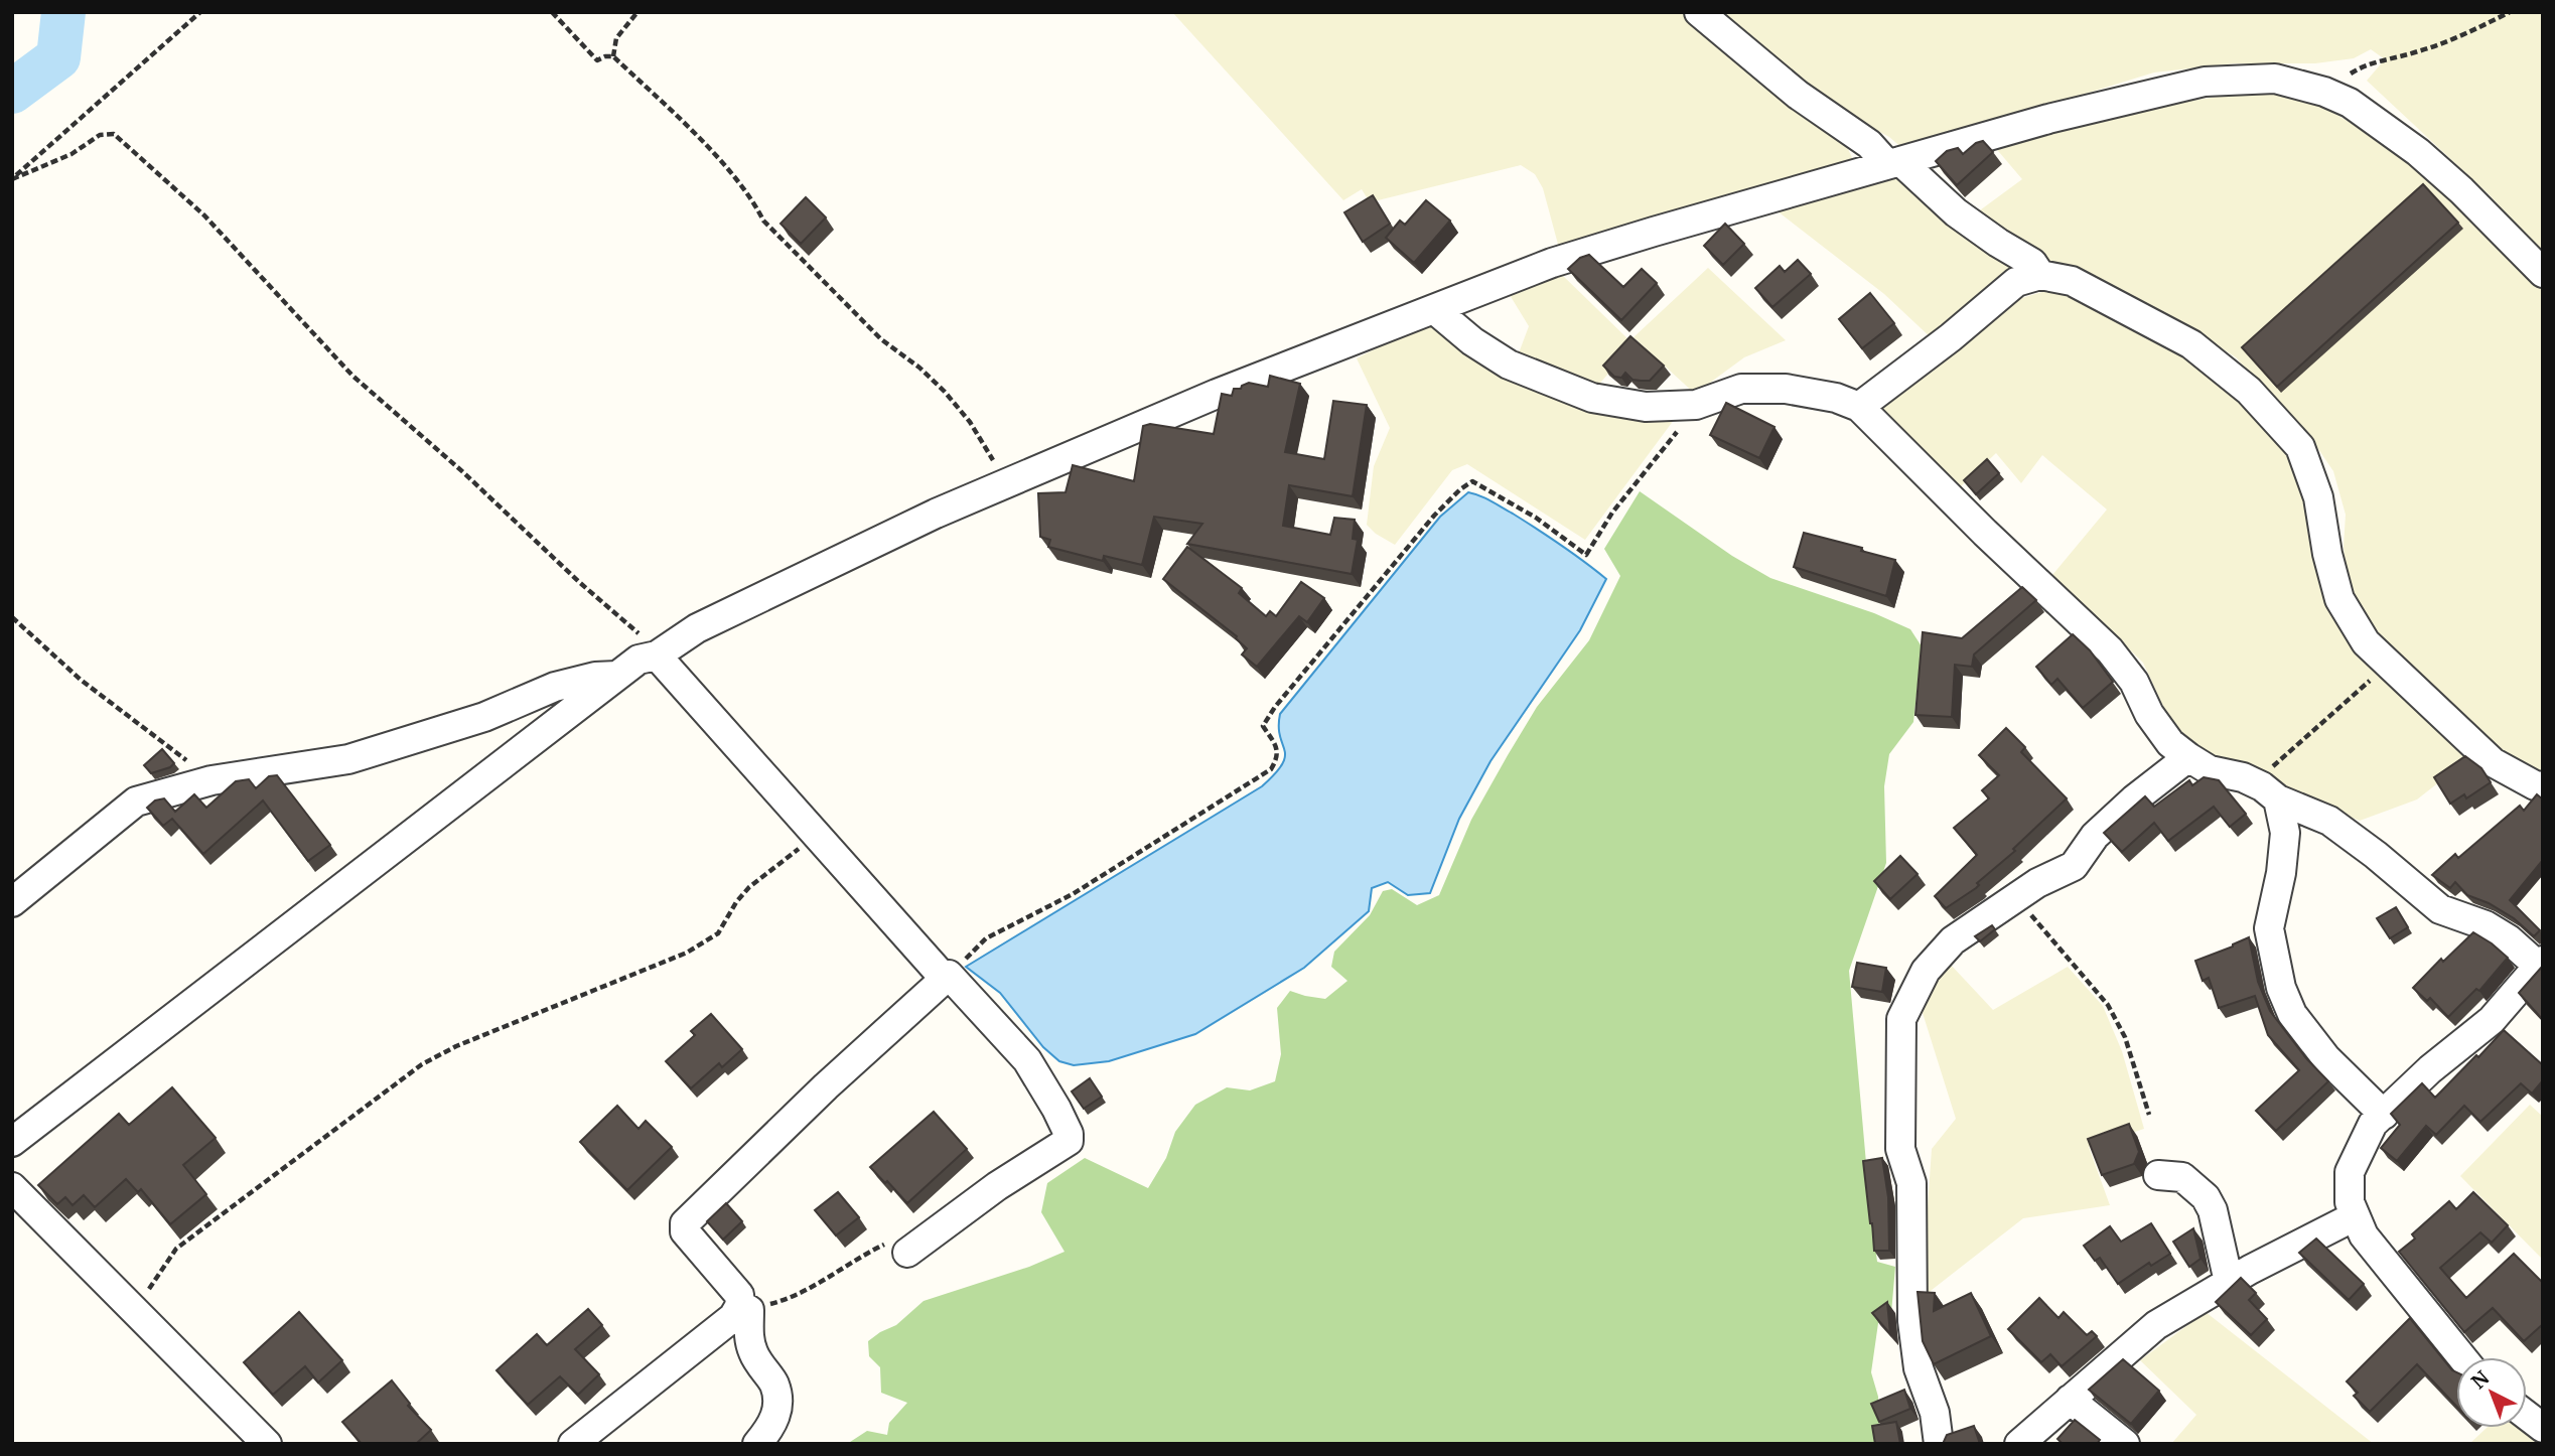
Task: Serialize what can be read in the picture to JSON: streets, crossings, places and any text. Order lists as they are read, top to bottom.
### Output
{
  "north": "top left"
}
